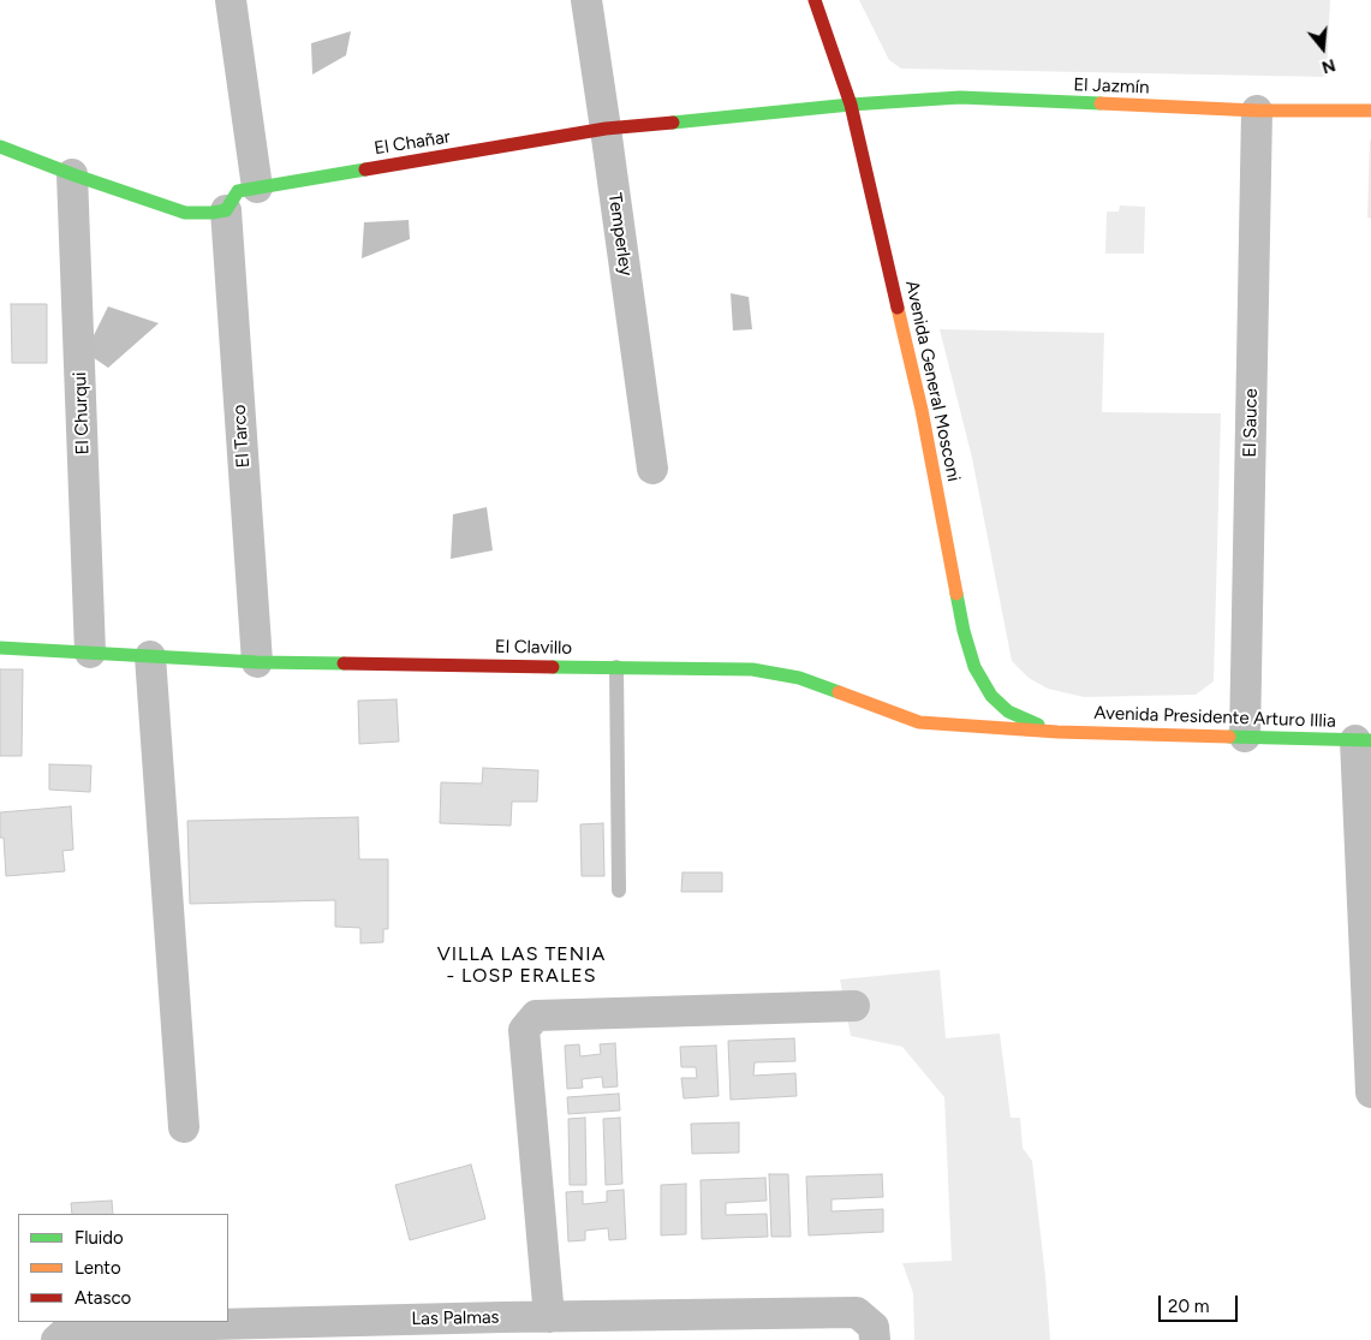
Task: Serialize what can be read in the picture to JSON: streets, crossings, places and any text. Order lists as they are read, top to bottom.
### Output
{
  "streets": {
    "street": [
      "El Jazmín",
      "El Chañar",
      "Temperley",
      "Avenida General Mosconi",
      "El Churqui",
      "El Sauce",
      "El Tarco",
      "El Clavillo",
      "Avenida Presidente Arturo Illia",
      "Las Palmas"
    ]
  },
  "crossings": [
    ["El Jazmín", "El Chañar"],
    ["El Jazmín", "Avenida General Mosconi"],
    ["El Jazmín", "El Sauce"],
    ["El Chañar", "Temperley"],
    ["El Chañar", "Avenida General Mosconi"],
    ["El Chañar", "El Tarco"],
    ["Avenida General Mosconi", "El Clavillo"],
    ["Avenida General Mosconi", "Avenida Presidente Arturo Illia"],
    ["El Churqui", "El Clavillo"],
    ["El Sauce", "Avenida Presidente Arturo Illia"],
    ["El Tarco", "El Clavillo"],
    ["El Clavillo", "Avenida Presidente Arturo Illia"]
  ],
  "districts": ["VILLA LAS TENIA - LOSP ERALES"],
  "legend": ["Fluido", "Lento", "Atasco"],
  "scale_bar": "20 m",
  "north": "bottom"
}
